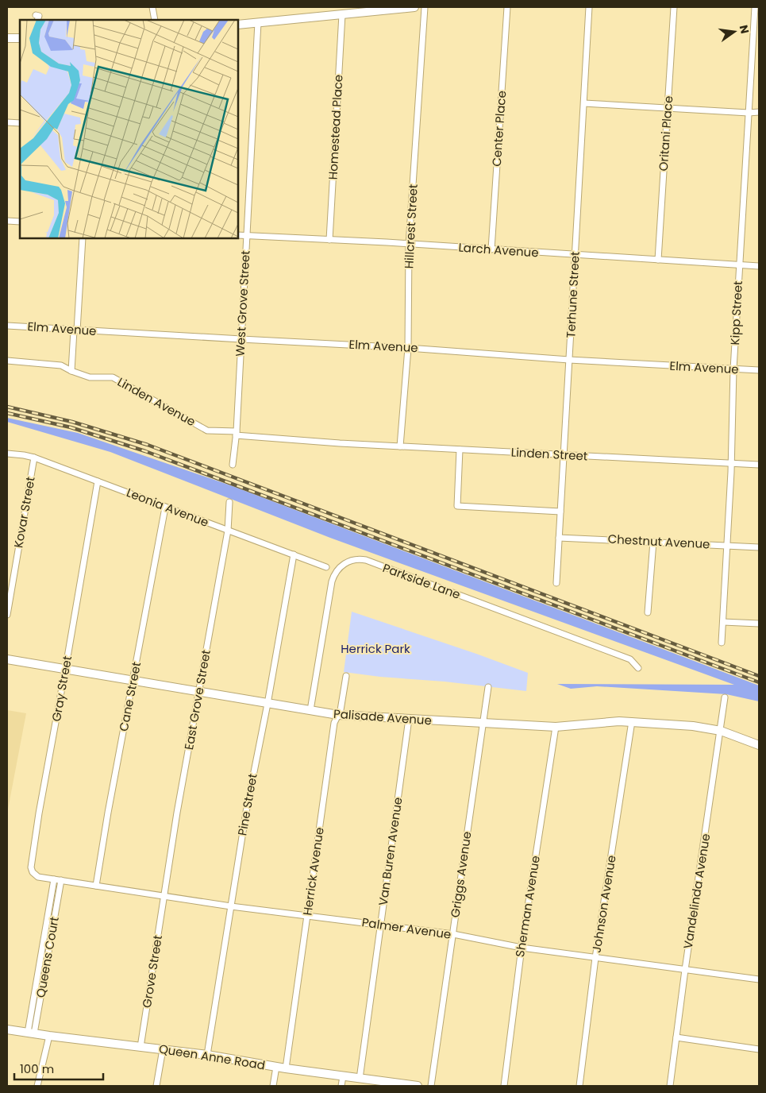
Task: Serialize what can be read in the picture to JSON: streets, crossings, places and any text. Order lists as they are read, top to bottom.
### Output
{
  "streets": {
    "street": [
      "Homestead Place",
      "Center Place",
      "Oritani Place",
      "Hillcrest Street",
      "Larch Avenue",
      "Terhune Street",
      "West Grove Street",
      "Kipp Street",
      "Elm Avenue",
      "Linden Avenue",
      "Linden Street",
      "Leonia Avenue",
      "Kovar Street",
      "Chestnut Avenue",
      "Parkside Lane",
      "Gray Street",
      "Cane Street",
      "East Grove Street",
      "Palisade Avenue",
      "Pine Street",
      "Van Buren Avenue",
      "Herrick Avenue",
      "Griggs Avenue",
      "Vandelinda Avenue",
      "Johnson Avenue",
      "Sherman Avenue",
      "Palmer Avenue",
      "Queens Court",
      "Grove Street",
      "Queen Anne Road"
    ]
  },
  "crossings": [
    ["Homestead Place", "Larch Avenue"],
    ["Center Place", "Larch Avenue"],
    ["Oritani Place", "Larch Avenue"],
    ["Hillcrest Street", "Larch Avenue"],
    ["Hillcrest Street", "Elm Avenue"],
    ["Hillcrest Street", "Linden Street"],
    ["Larch Avenue", "Terhune Street"],
    ["Larch Avenue", "West Grove Street"],
    ["Larch Avenue", "Kipp Street"],
    ["Terhune Street", "Elm Avenue"],
    ["Terhune Street", "Linden Street"],
    ["Terhune Street", "Chestnut Avenue"],
    ["West Grove Street", "Elm Avenue"],
    ["West Grove Street", "Linden Avenue"],
    ["Kipp Street", "Elm Avenue"],
    ["Kipp Street", "Linden Street"],
    ["Kipp Street", "Chestnut Avenue"],
    ["Linden Avenue", "Linden Street"],
    ["Leonia Avenue", "Kovar Street"],
    ["Leonia Avenue", "Gray Street"],
    ["Leonia Avenue", "Cane Street"],
    ["Leonia Avenue", "East Grove Street"],
    ["Leonia Avenue", "Pine Street"],
    ["Parkside Lane", "Palisade Avenue"],
    ["Gray Street", "Palisade Avenue"],
    ["Gray Street", "Palmer Avenue"],
    ["Gray Street", "Queens Court"],
    ["Cane Street", "Palisade Avenue"],
    ["Cane Street", "Palmer Avenue"],
    ["East Grove Street", "Palisade Avenue"],
    ["East Grove Street", "Palmer Avenue"],
    ["East Grove Street", "Grove Street"],
    ["Palisade Avenue", "Pine Street"],
    ["Palisade Avenue", "Van Buren Avenue"],
    ["Palisade Avenue", "Herrick Avenue"],
    ["Palisade Avenue", "Griggs Avenue"],
    ["Palisade Avenue", "Vandelinda Avenue"],
    ["Palisade Avenue", "Johnson Avenue"],
    ["Palisade Avenue", "Sherman Avenue"],
    ["Pine Street", "Palmer Avenue"],
    ["Pine Street", "Queen Anne Road"],
    ["Van Buren Avenue", "Palmer Avenue"],
    ["Van Buren Avenue", "Queen Anne Road"],
    ["Herrick Avenue", "Palmer Avenue"],
    ["Herrick Avenue", "Queen Anne Road"],
    ["Griggs Avenue", "Palmer Avenue"],
    ["Vandelinda Avenue", "Palmer Avenue"],
    ["Johnson Avenue", "Palmer Avenue"],
    ["Sherman Avenue", "Palmer Avenue"],
    ["Palmer Avenue", "Queens Court"],
    ["Palmer Avenue", "Grove Street"],
    ["Queens Court", "Queen Anne Road"],
    ["Grove Street", "Queen Anne Road"]
  ],
  "parks": ["Herrick Park"],
  "scale_bar": "100 m",
  "north": "right"
}
